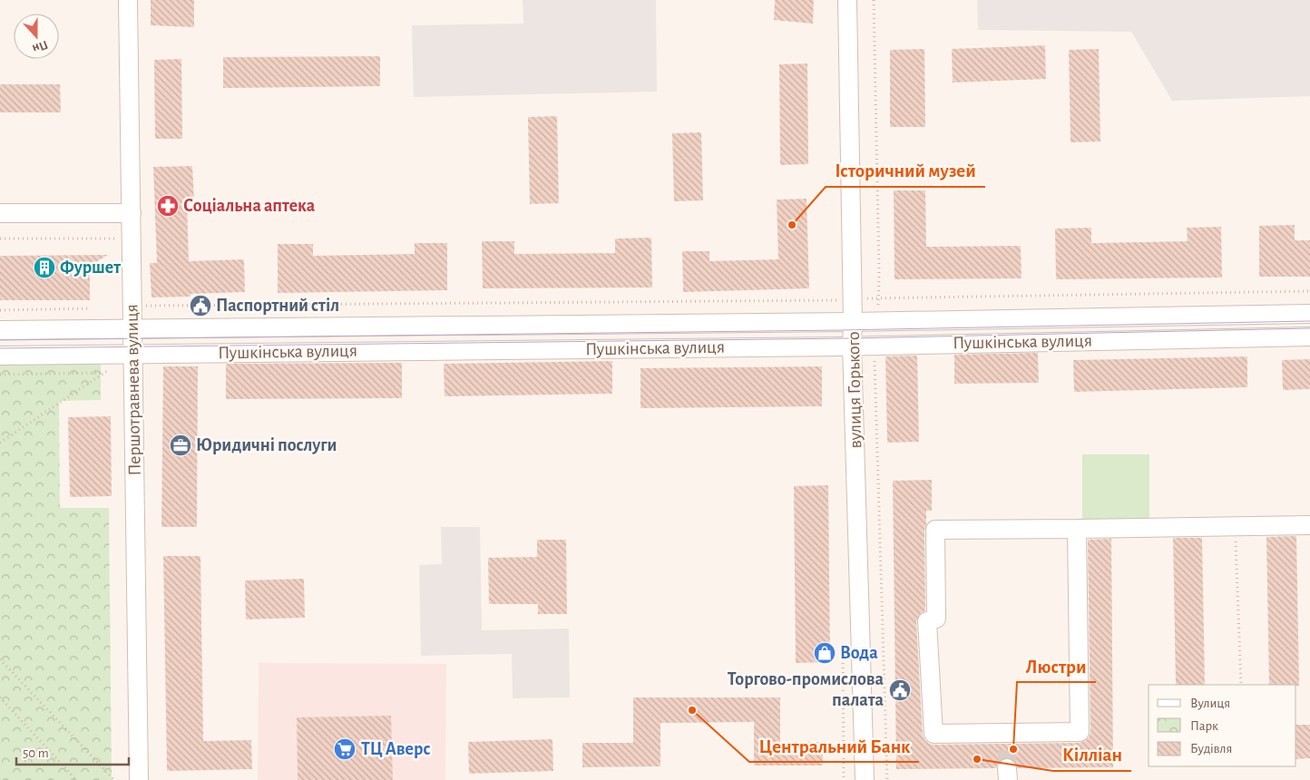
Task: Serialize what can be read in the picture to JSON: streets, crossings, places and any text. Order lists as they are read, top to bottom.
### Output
{
  "streets": {
    "street": ["Пушкінська вулиця", "Першотравнева вулиця", "вулиця Горького"]
  },
  "crossings": [
    ["Пушкінська вулиця", "Першотравнева вулиця"],
    ["Пушкінська вулиця", "вулиця Горького"]
  ],
  "places": {
    "pharmacy": ["Соціальна аптека"],
    "other": [
      "Історичний музей",
      "Центральний Банк",
      "Люстри",
      "Кілліан"
    ],
    "building": ["Фуршет"],
    "public building": ["Паспортний стіл", "Торгово-промислова палата"],
    "office": ["Юридичні послуги"],
    "shop": ["Вода"],
    "supermarket": ["ТЦ Аверс"]
  },
  "legend": ["Вулиця", "Парк", "Будівля"],
  "scale_bar": "50 m",
  "north": "bottom"
}
